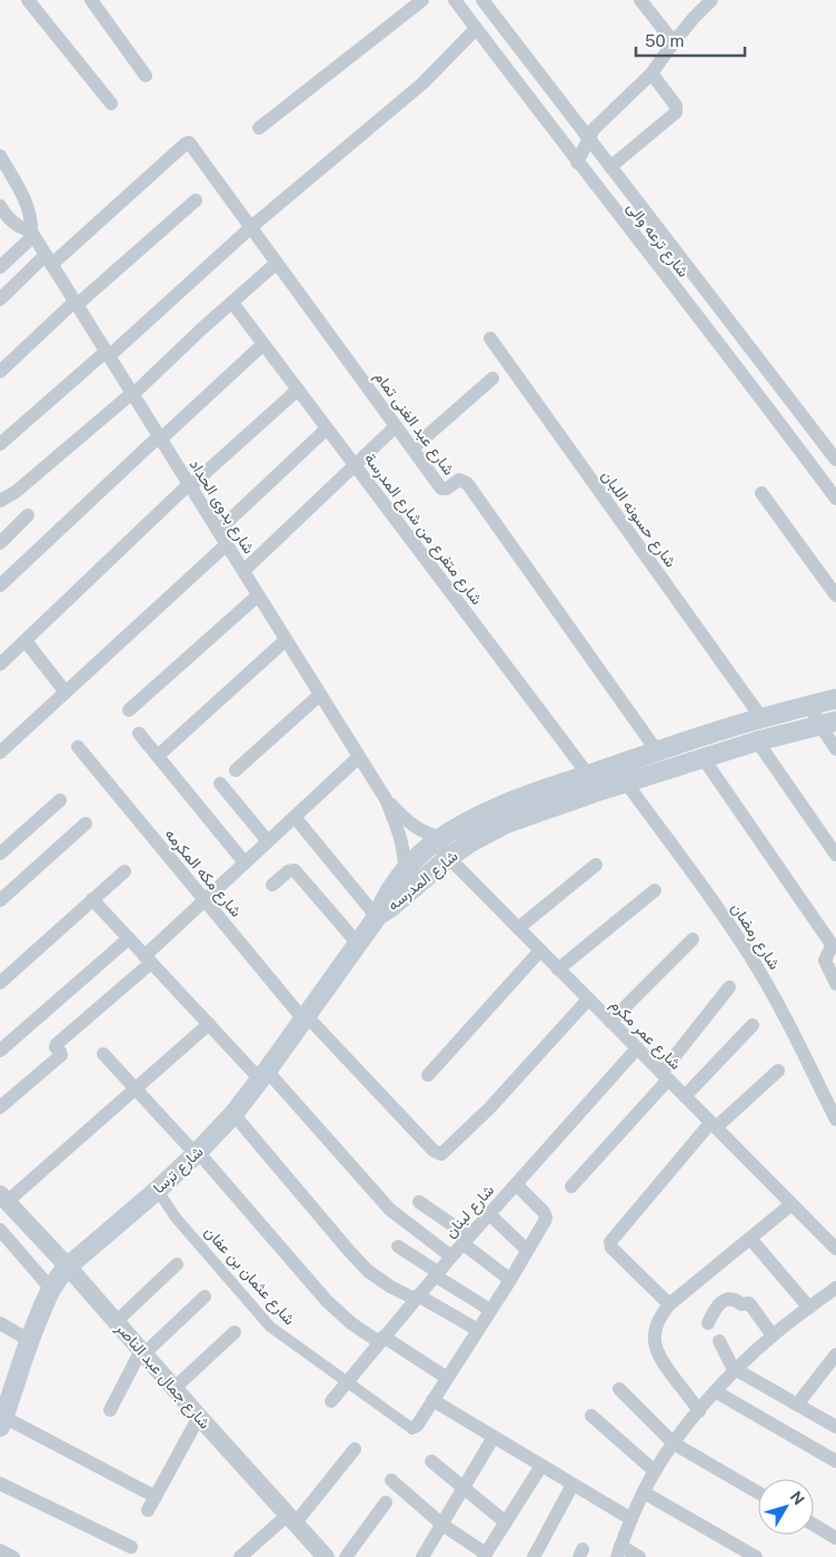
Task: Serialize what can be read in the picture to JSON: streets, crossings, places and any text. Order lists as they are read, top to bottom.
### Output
{
  "streets": {
    "main road": ["شارع المدرسه", "شارع ترسا"],
    "street": [
      "شارع ترعه والى",
      "شارع عبد الغنى تمام",
      "شارع بدوى الحداد",
      "شارع حسونه اللبان",
      "شارع متفرع من شارع المدرسة",
      "شارع مكه المكرمه",
      "شارع رمضان",
      "شارع عمر مكرم",
      "شارع لبنان",
      "شارع عثمان بن عفان",
      "شارع جمال عبد الناصر"
    ]
  },
  "crossings": [
    ["شارع عبد الغنى تمام", "شارع بدوى الحداد"],
    ["شارع عبد الغنى تمام", "شارع المدرسه"],
    ["شارع بدوى الحداد", "شارع المدرسه"],
    ["شارع بدوى الحداد", "شارع عمر مكرم"],
    ["شارع حسونه اللبان", "شارع المدرسه"],
    ["شارع متفرع من شارع المدرسة", "شارع المدرسه"],
    ["شارع مكه المكرمه", "شارع عمر مكرم"],
    ["شارع مكه المكرمه", "شارع ترسا"],
    ["شارع المدرسه", "شارع رمضان"],
    ["شارع المدرسه", "شارع عمر مكرم"],
    ["شارع المدرسه", "شارع ترسا"],
    ["شارع عمر مكرم", "شارع لبنان"],
    ["شارع ترسا", "شارع عثمان بن عفان"],
    ["شارع ترسا", "شارع جمال عبد الناصر"],
    ["شارع لبنان", "شارع عثمان بن عفان"]
  ],
  "scale_bar": "50 m",
  "north": "top right"
}
